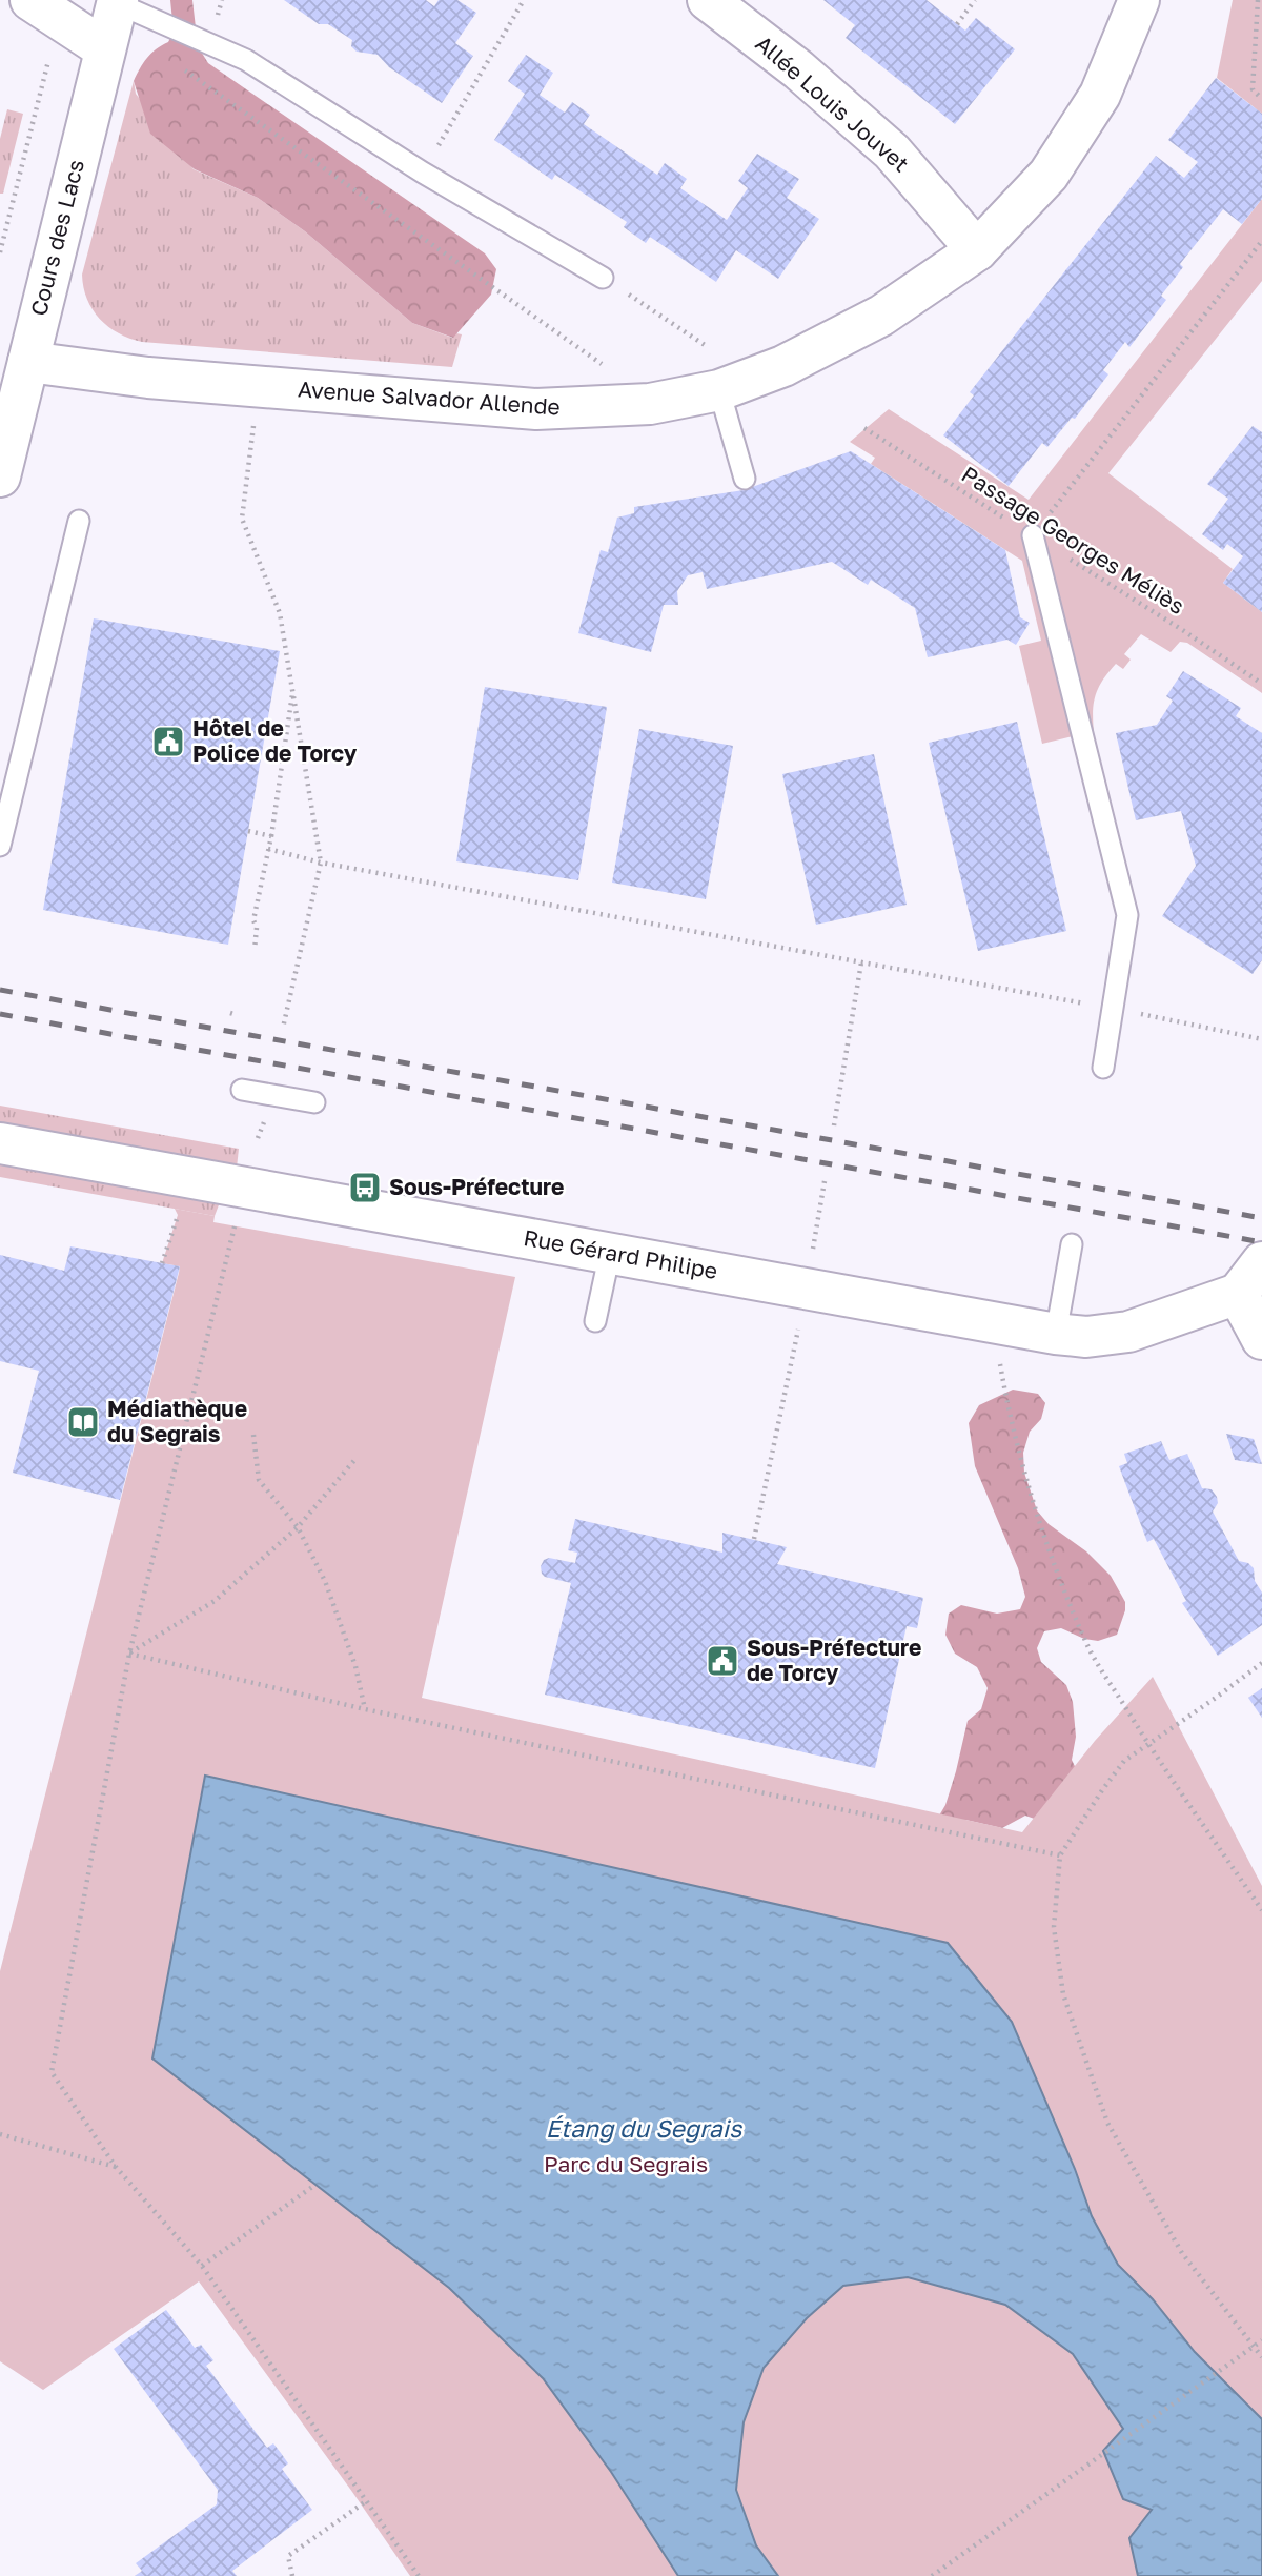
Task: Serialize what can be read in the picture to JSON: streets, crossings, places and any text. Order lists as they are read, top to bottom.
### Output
{
  "streets": {
    "street": [
      "Allée Louis Jouvet",
      "Cours des Lacs",
      "Avenue Salvador Allende",
      "Rue Gérard Philipe"
    ],
    "path": ["Passage Georges Méliès"]
  },
  "crossings": [
    ["Allée Louis Jouvet", "Avenue Salvador Allende"],
    ["Cours des Lacs", "Avenue Salvador Allende"]
  ],
  "water": ["Étang du Segrais"],
  "parks": ["Parc du Segrais"],
  "places": {
    "public building": ["Hôtel de Police de Torcy", "Sous-Préfecture de Torcy"],
    "bus stop": ["Sous-Préfecture"],
    "library": ["Médiathèque du Segrais"]
  }
}
